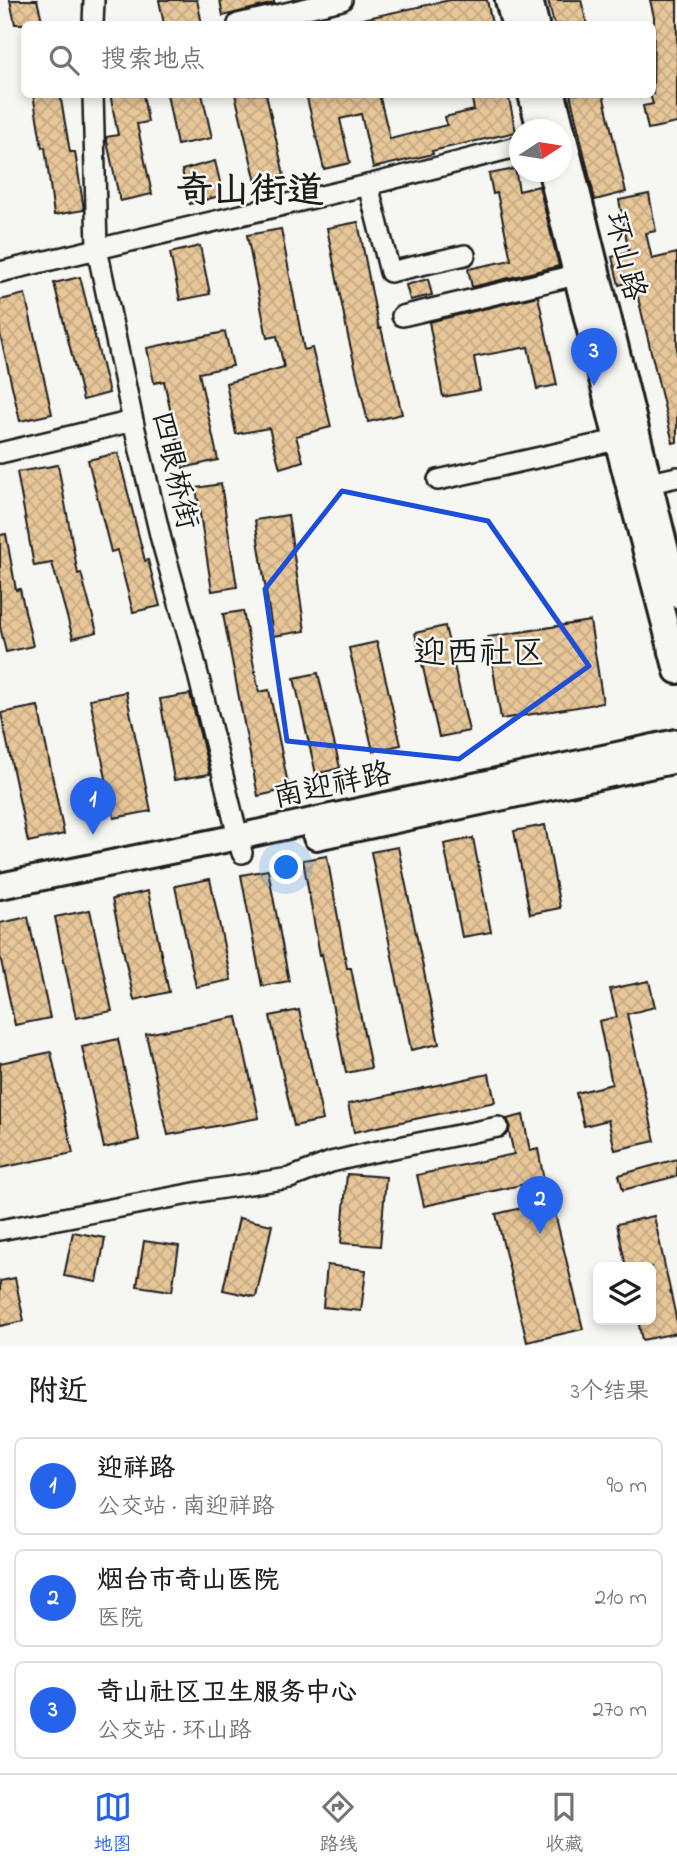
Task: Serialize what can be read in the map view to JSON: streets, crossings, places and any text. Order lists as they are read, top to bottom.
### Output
{
  "streets": {
    "main road": ["环山路", "南迎祥路"],
    "street": ["四眼桥街"]
  },
  "crossings": [
    ["四眼桥街", "南迎祥路"]
  ],
  "districts": ["奇山街道", "迎西社区"],
  "north": "right",
  "page": {
    "search": "搜索地点",
    "pins": ["3", "1", "2"],
    "heading": ["附近", "3个结果"],
    "list": [
      {
        "mark": "1",
        "name": "迎祥路",
        "note": "公交站 · 南迎祥路",
        "value": "90 m"
      },
      {
        "mark": "2",
        "name": "烟台市奇山医院",
        "note": "医院",
        "value": "210 m"
      },
      {
        "mark": "3",
        "name": "奇山社区卫生服务中心",
        "note": "公交站 · 环山路",
        "value": "270 m"
      }
    ],
    "nav": ["地图", "路线", "收藏"]
  }
}
